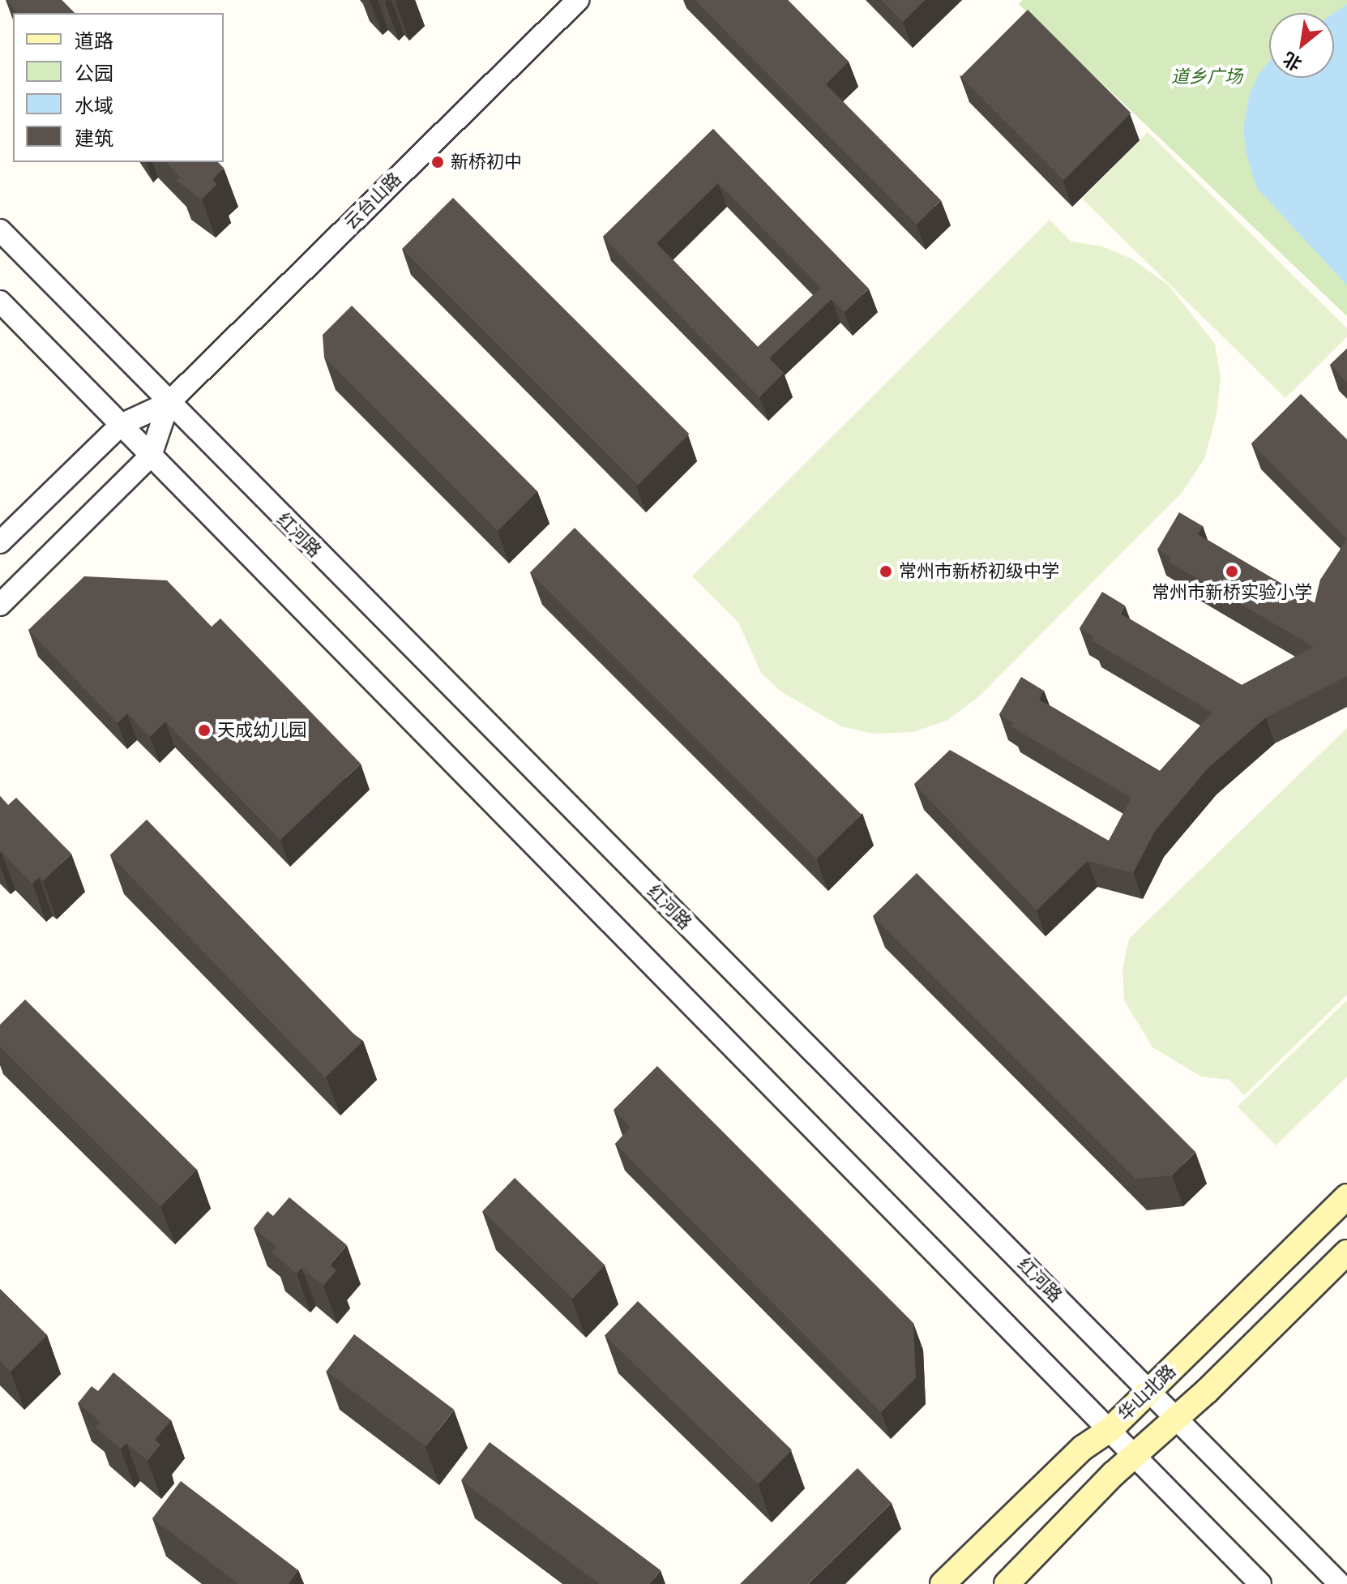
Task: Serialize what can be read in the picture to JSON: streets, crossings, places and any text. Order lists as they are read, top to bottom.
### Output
{
  "streets": {
    "main road": ["华山北路"],
    "street": ["云台山路", "红河路"]
  },
  "crossings": [
    ["云台山路", "红河路"],
    ["红河路", "华山北路"]
  ],
  "parks": ["道乡广场"],
  "places": [
    "新桥初中",
    "常州市新桥初级中学",
    "常州市新桥实验小学",
    "天成幼儿园"
  ],
  "legend": [
    "道路",
    "公园",
    "水域",
    "建筑"
  ],
  "north": "bottom left"
}
